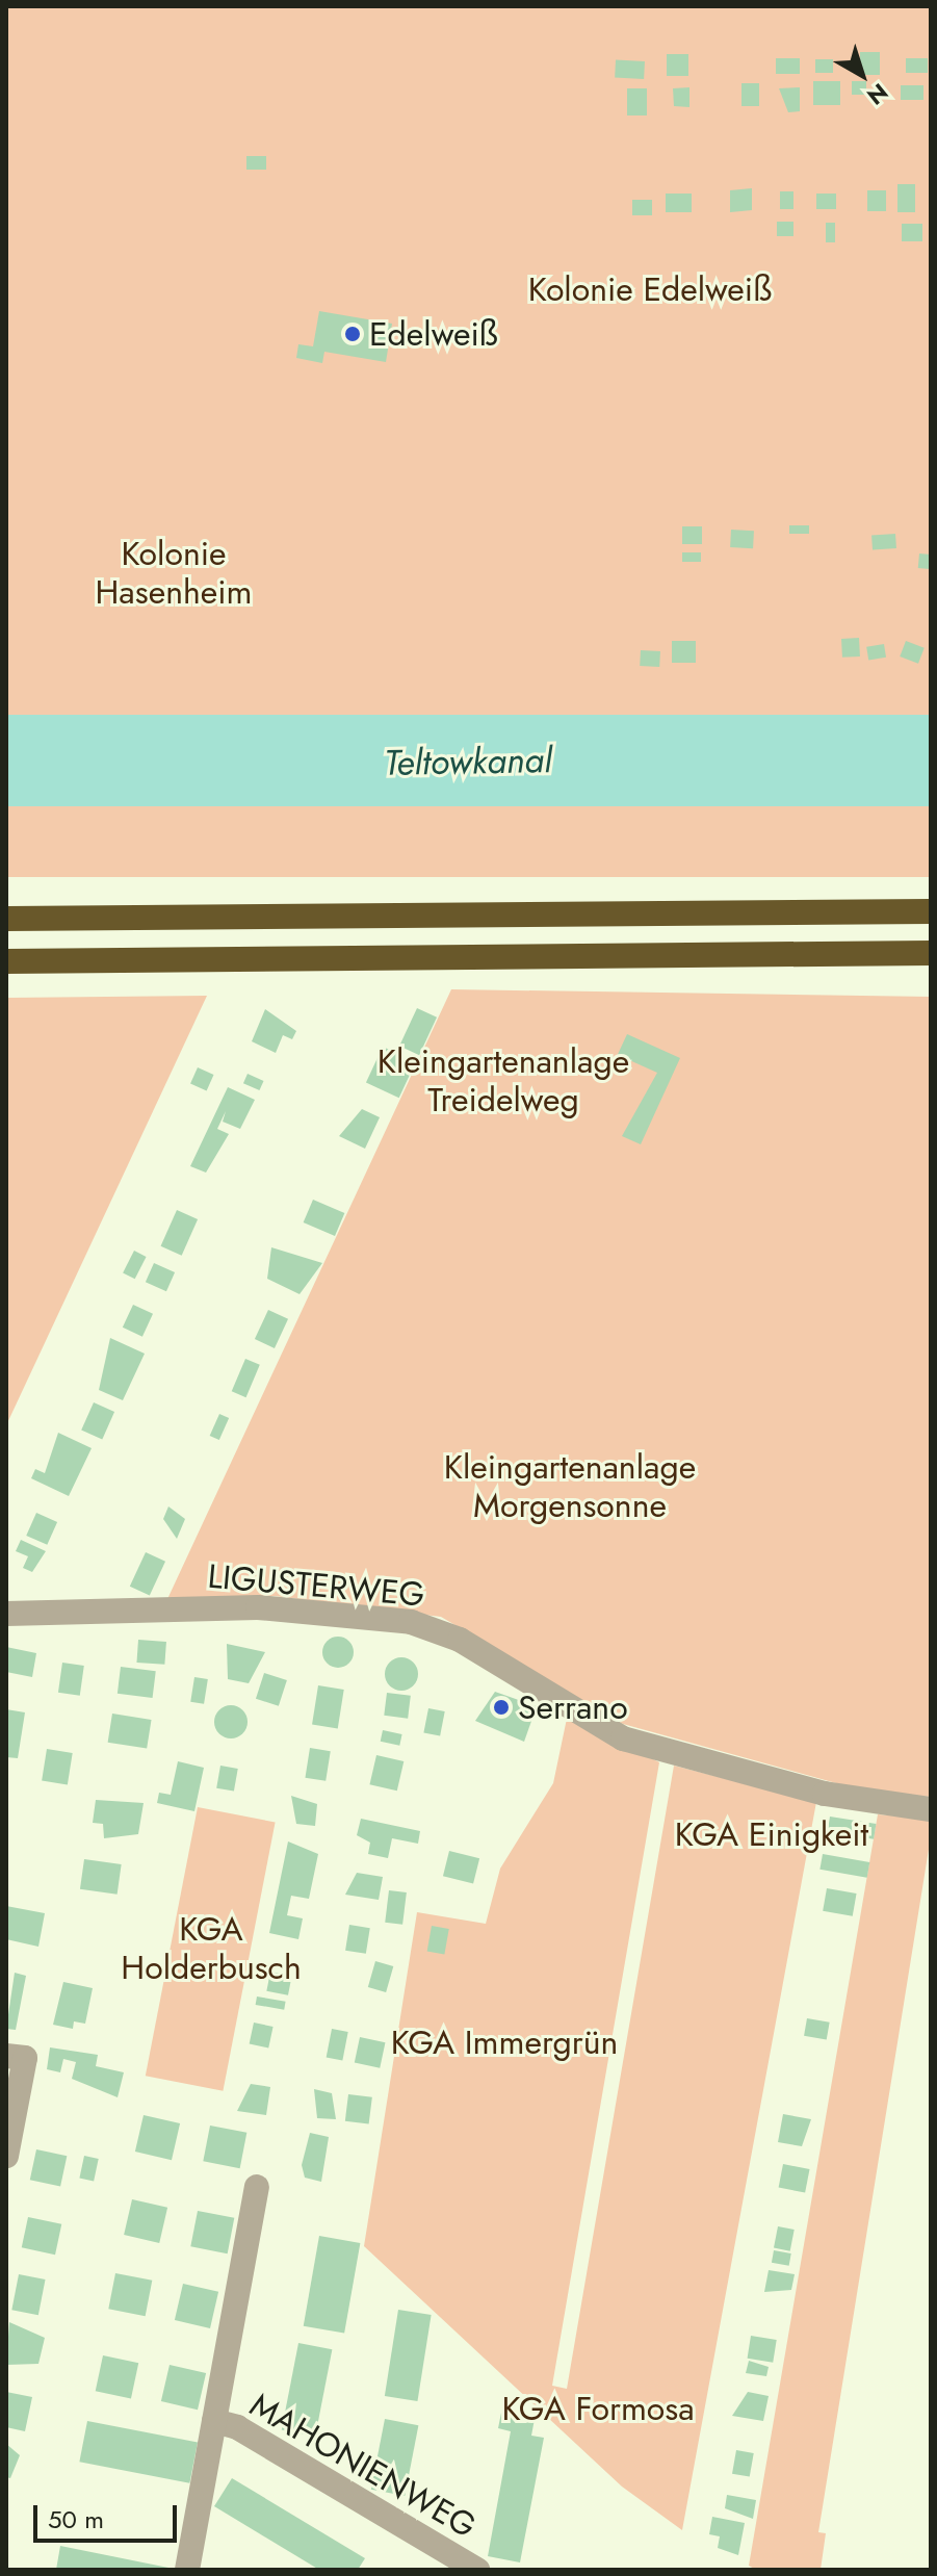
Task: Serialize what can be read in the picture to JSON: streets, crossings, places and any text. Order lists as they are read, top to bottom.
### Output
{
  "streets": {
    "street": ["LIGUSTERWEG", "MAHONIENWEG"]
  },
  "water": ["Teltowkanal"],
  "parks": [
    "Kolonie Edelweiß",
    "Kolonie Hasenheim",
    "Kleingartenanlage Treidelweg",
    "Kleingartenanlage Morgensonne",
    "KGA Einigkeit",
    "KGA Holderbusch",
    "KGA Immergrün",
    "KGA Formosa"
  ],
  "places": ["Edelweiß", "Serrano"],
  "scale_bar": "50 m",
  "north": "bottom right"
}
